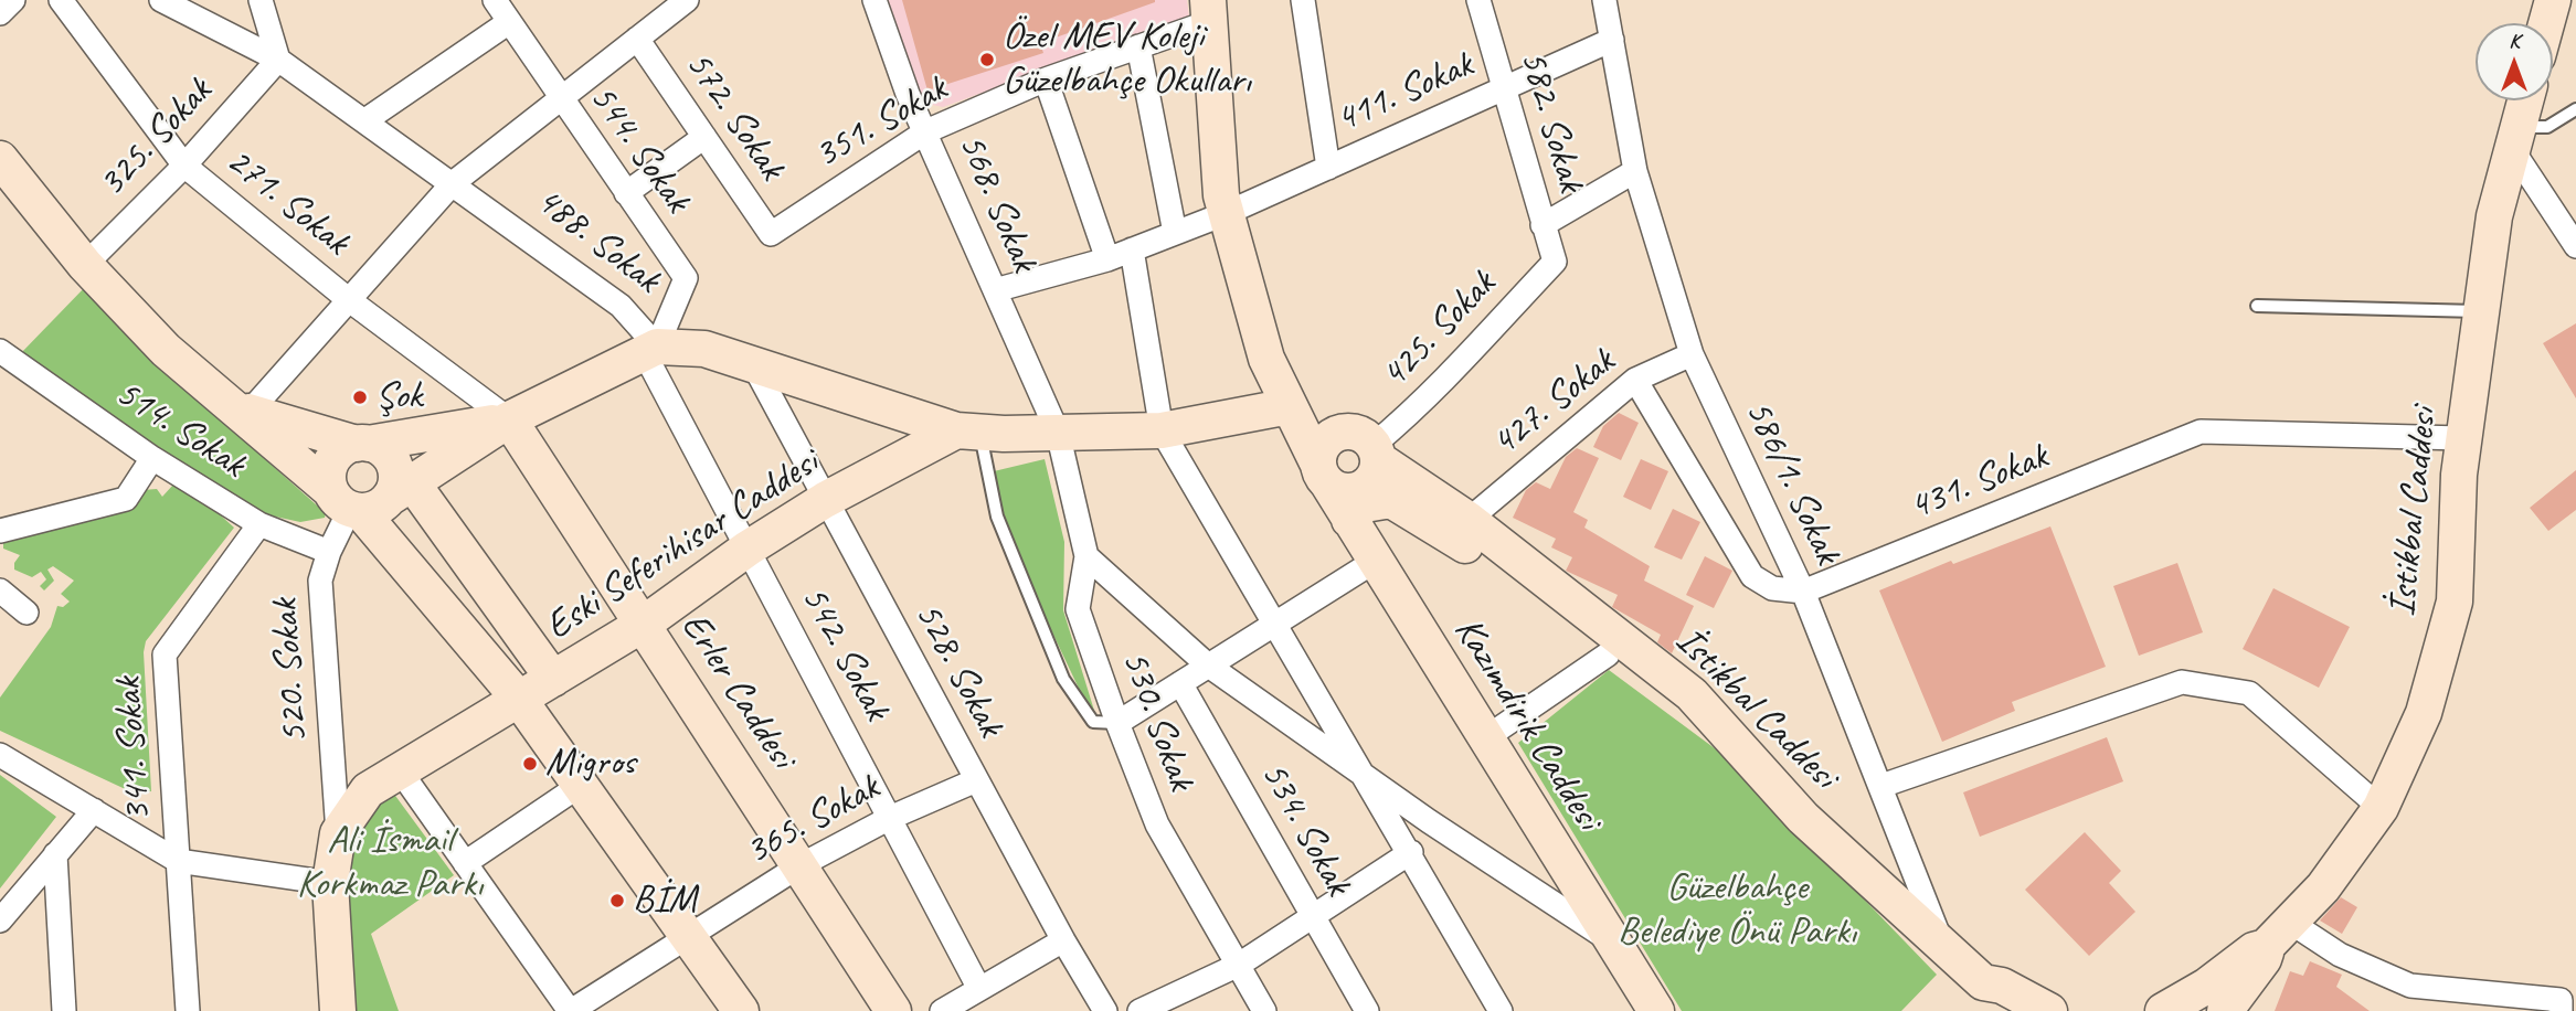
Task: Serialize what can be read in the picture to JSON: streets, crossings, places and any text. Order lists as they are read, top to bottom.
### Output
{
  "streets": {
    "main road": [
      "488. Sokak",
      "İstikbal Caddesi",
      "Eski Seferihisar Caddesi",
      "Erler Caddesi",
      "Kazımdirik Caddesi"
    ],
    "street": [
      "411. Sokak",
      "572. Sokak",
      "582. Sokak",
      "351. Sokak",
      "325. Sokak",
      "544. Sokak",
      "271. Sokak",
      "568. Sokak",
      "425. Sokak",
      "427. Sokak",
      "514. Sokak",
      "586/1. Sokak",
      "431. Sokak",
      "542. Sokak",
      "528. Sokak",
      "520. Sokak",
      "530. Sokak",
      "341. Sokak",
      "365. Sokak",
      "534. Sokak"
    ]
  },
  "crossings": [
    ["411. Sokak", "582. Sokak"],
    ["411. Sokak", "568. Sokak"],
    ["411. Sokak", "586/1. Sokak"],
    ["411. Sokak", "Kazımdirik Caddesi"],
    ["572. Sokak", "351. Sokak"],
    ["582. Sokak", "425. Sokak"],
    ["351. Sokak", "568. Sokak"],
    ["351. Sokak", "Kazımdirik Caddesi"],
    ["325. Sokak", "271. Sokak"],
    ["325. Sokak", "488. Sokak"],
    ["544. Sokak", "488. Sokak"],
    ["544. Sokak", "542. Sokak"],
    ["271. Sokak", "Erler Caddesi"],
    ["568. Sokak", "Eski Seferihisar Caddesi"],
    ["568. Sokak", "530. Sokak"],
    ["488. Sokak", "Eski Seferihisar Caddesi"],
    ["488. Sokak", "542. Sokak"],
    ["488. Sokak", "528. Sokak"],
    ["425. Sokak", "İstikbal Caddesi"],
    ["427. Sokak", "586/1. Sokak"],
    ["427. Sokak", "İstikbal Caddesi"],
    ["514. Sokak", "520. Sokak"],
    ["514. Sokak", "341. Sokak"],
    ["586/1. Sokak", "431. Sokak"],
    ["586/1. Sokak", "İstikbal Caddesi"],
    ["431. Sokak", "İstikbal Caddesi"],
    ["Eski Seferihisar Caddesi", "542. Sokak"],
    ["Eski Seferihisar Caddesi", "528. Sokak"],
    ["Eski Seferihisar Caddesi", "520. Sokak"],
    ["Eski Seferihisar Caddesi", "Erler Caddesi"],
    ["Eski Seferihisar Caddesi", "530. Sokak"],
    ["Eski Seferihisar Caddesi", "Kazımdirik Caddesi"],
    ["542. Sokak", "365. Sokak"],
    ["528. Sokak", "365. Sokak"],
    ["Erler Caddesi", "365. Sokak"]
  ],
  "parks": ["Ali İsmail Korkmaz Parkı", "Güzelbahçe Belediye Önü Parkı"],
  "places": [
    "Özel MEV Koleji Güzelbahçe Okulları",
    "Şok",
    "Migros",
    "BİM"
  ],
  "north": "top"
}
